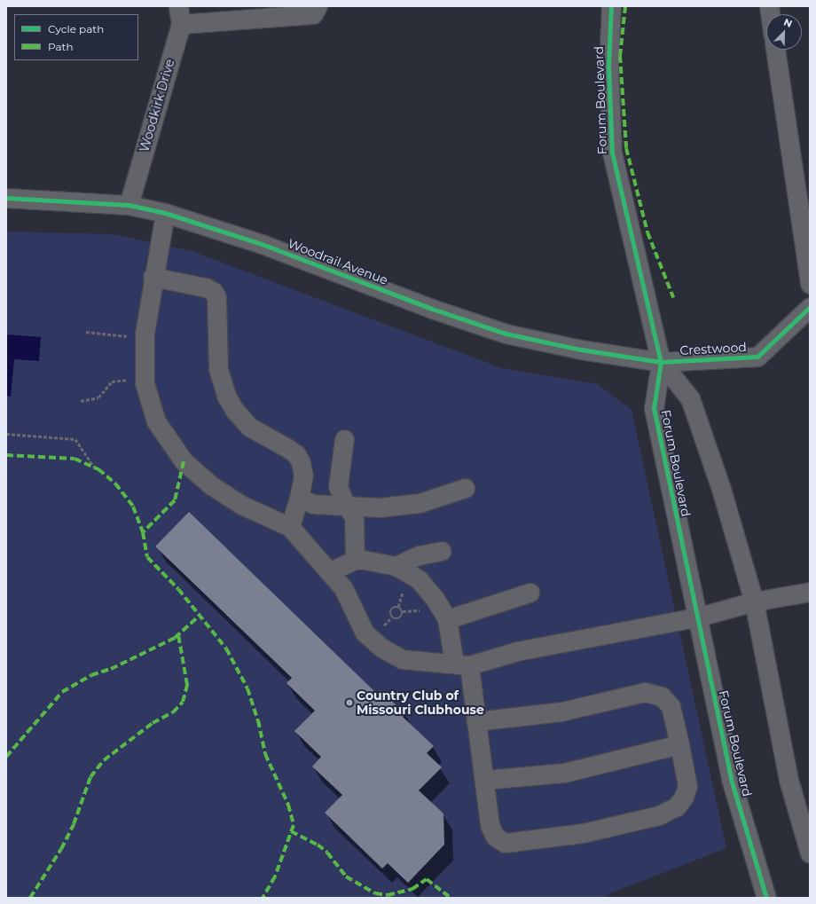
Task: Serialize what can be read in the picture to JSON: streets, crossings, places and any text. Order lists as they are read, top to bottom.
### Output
{
  "streets": {
    "street": [
      "Forum Boulevard",
      "Woodkirk Drive",
      "Woodrail Avenue",
      "Crestwood"
    ]
  },
  "crossings": [
    ["Forum Boulevard", "Woodrail Avenue"],
    ["Forum Boulevard", "Crestwood"],
    ["Woodkirk Drive", "Woodrail Avenue"],
    ["Woodrail Avenue", "Crestwood"]
  ],
  "places": ["Country Club of Missouri Clubhouse"],
  "legend": ["Cycle path", "Path"],
  "north": "top right"
}
